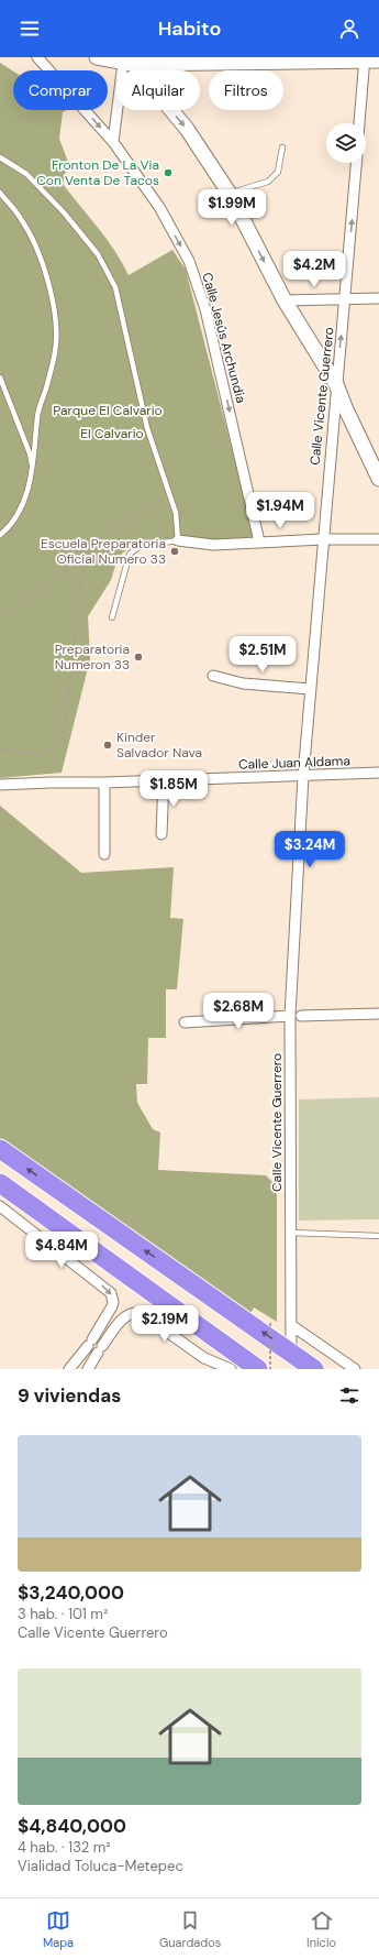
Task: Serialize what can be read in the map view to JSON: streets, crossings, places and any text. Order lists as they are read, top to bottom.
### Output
{
  "streets": {
    "street": ["Calle Jesús Archundia", "Calle Vicente Guerrero", "Calle Juan Aldama"]
  },
  "crossings": [
    ["Calle Vicente Guerrero", "Calle Juan Aldama"]
  ],
  "parks": ["Parque El Calvario", "El Calvario"],
  "places": [
    "Fronton De La Via Con Venta De Tacos",
    "Escuela Preparatoria Oficial Numero 33",
    "Preparatoria Numeron 33",
    "Kinder Salvador Nava"
  ],
  "page": {
    "header": "Habito",
    "chip": ["Comprar", "Alquilar", "Filtros"],
    "price": [
      "$1.99M",
      "$4.2M",
      "$1.94M",
      "$2.51M",
      "$1.85M",
      "$3.24M",
      "$2.68M",
      "$4.84M",
      "$2.19M"
    ],
    "heading": "9 viviendas",
    "list": [
      {
        "name": "$3,240,000",
        "note": "3 hab. · 101 m² · Calle Vicente Guerrero"
      },
      {
        "name": "$4,840,000",
        "note": "4 hab. · 132 m² · Vialidad Toluca-Metepec"
      }
    ],
    "tabs": ["Mapa", "Guardados", "Inicio"]
  }
}
